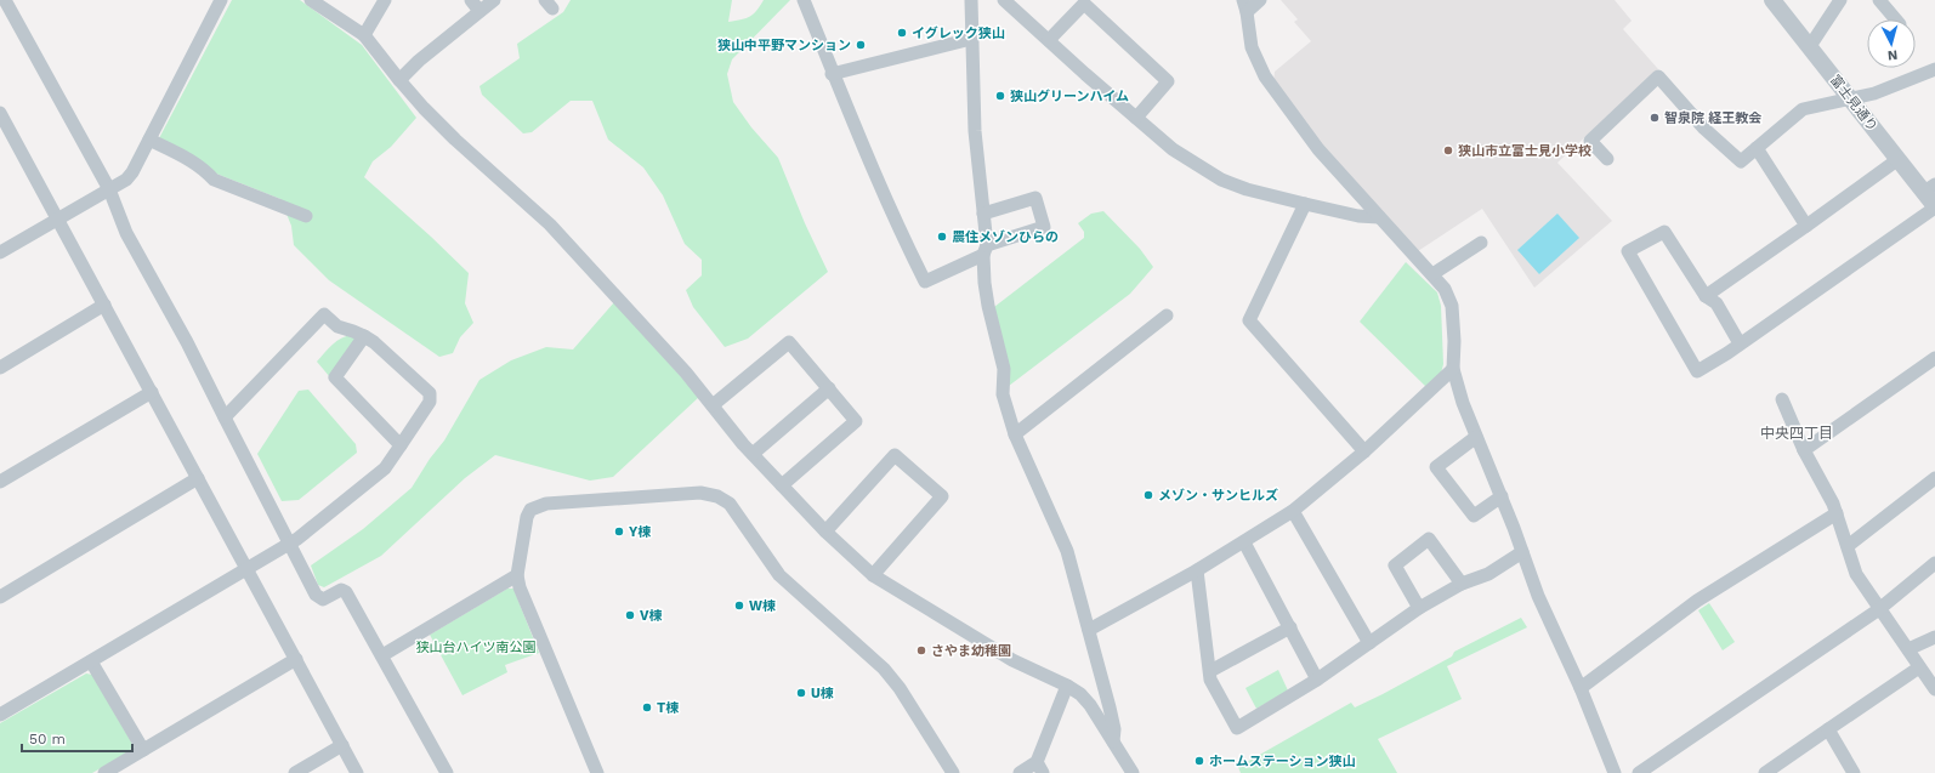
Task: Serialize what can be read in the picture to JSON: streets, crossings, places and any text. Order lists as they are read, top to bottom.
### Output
{
  "streets": {
    "street": ["富士見通り"]
  },
  "districts": ["中央四丁目"],
  "parks": ["狭山台ハイツ南公園"],
  "places": [
    "イグレック狭山",
    "狭山中平野マンション",
    "狭山グリーンハイム",
    "智泉院 経王教会",
    "狭山市立富士見小学校",
    "農住メゾンひらの",
    "メゾン・サンヒルズ",
    "Y棟",
    "W棟",
    "V棟",
    "さやま幼稚園",
    "U棟",
    "T棟",
    "ホームステーション狭山"
  ],
  "scale_bar": "50 m",
  "north": "bottom"
}
